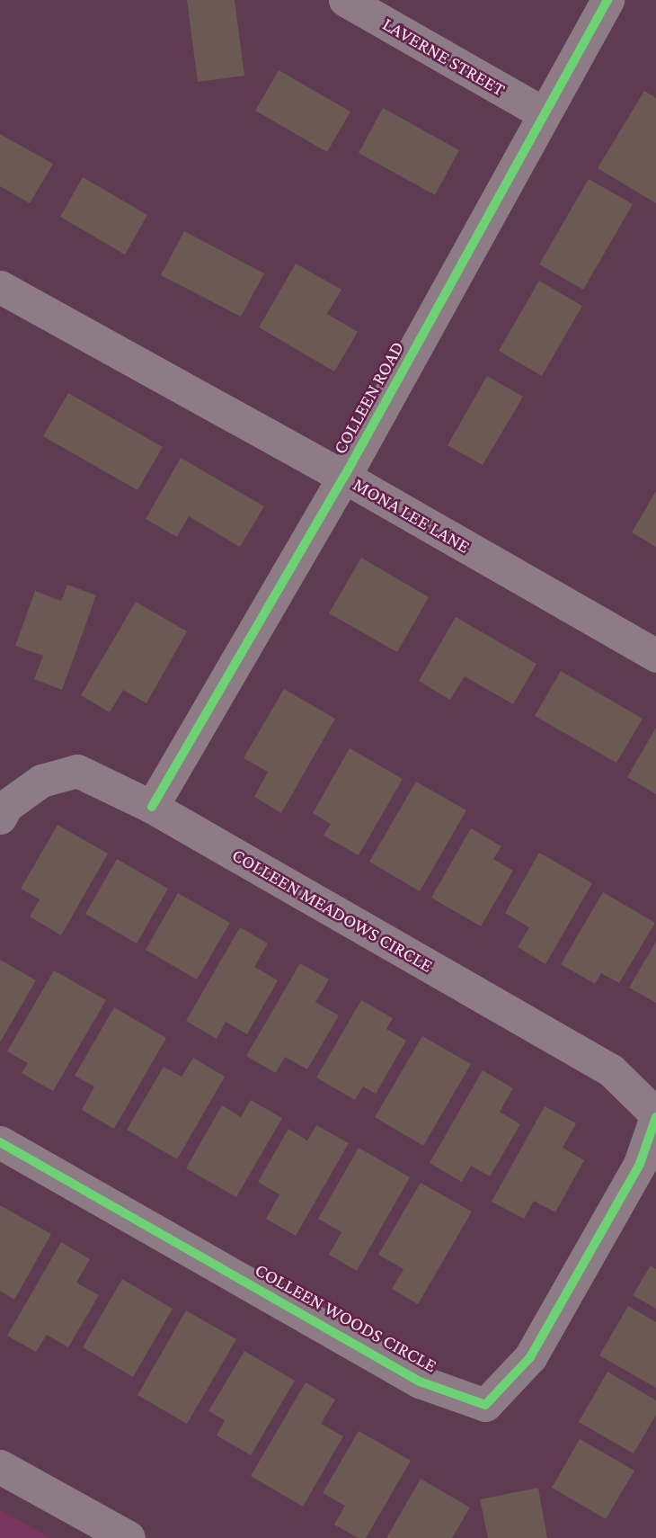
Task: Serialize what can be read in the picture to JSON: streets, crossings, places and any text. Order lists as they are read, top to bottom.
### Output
{
  "streets": {
    "street": [
      "LAVERNE STREET",
      "COLLEEN ROAD",
      "MONA LEE LANE",
      "COLLEEN MEADOWS CIRCLE",
      "COLLEEN WOODS CIRCLE"
    ]
  },
  "crossings": [
    ["LAVERNE STREET", "COLLEEN ROAD"],
    ["COLLEEN ROAD", "MONA LEE LANE"],
    ["COLLEEN ROAD", "COLLEEN MEADOWS CIRCLE"],
    ["COLLEEN MEADOWS CIRCLE", "COLLEEN WOODS CIRCLE"]
  ]
}
